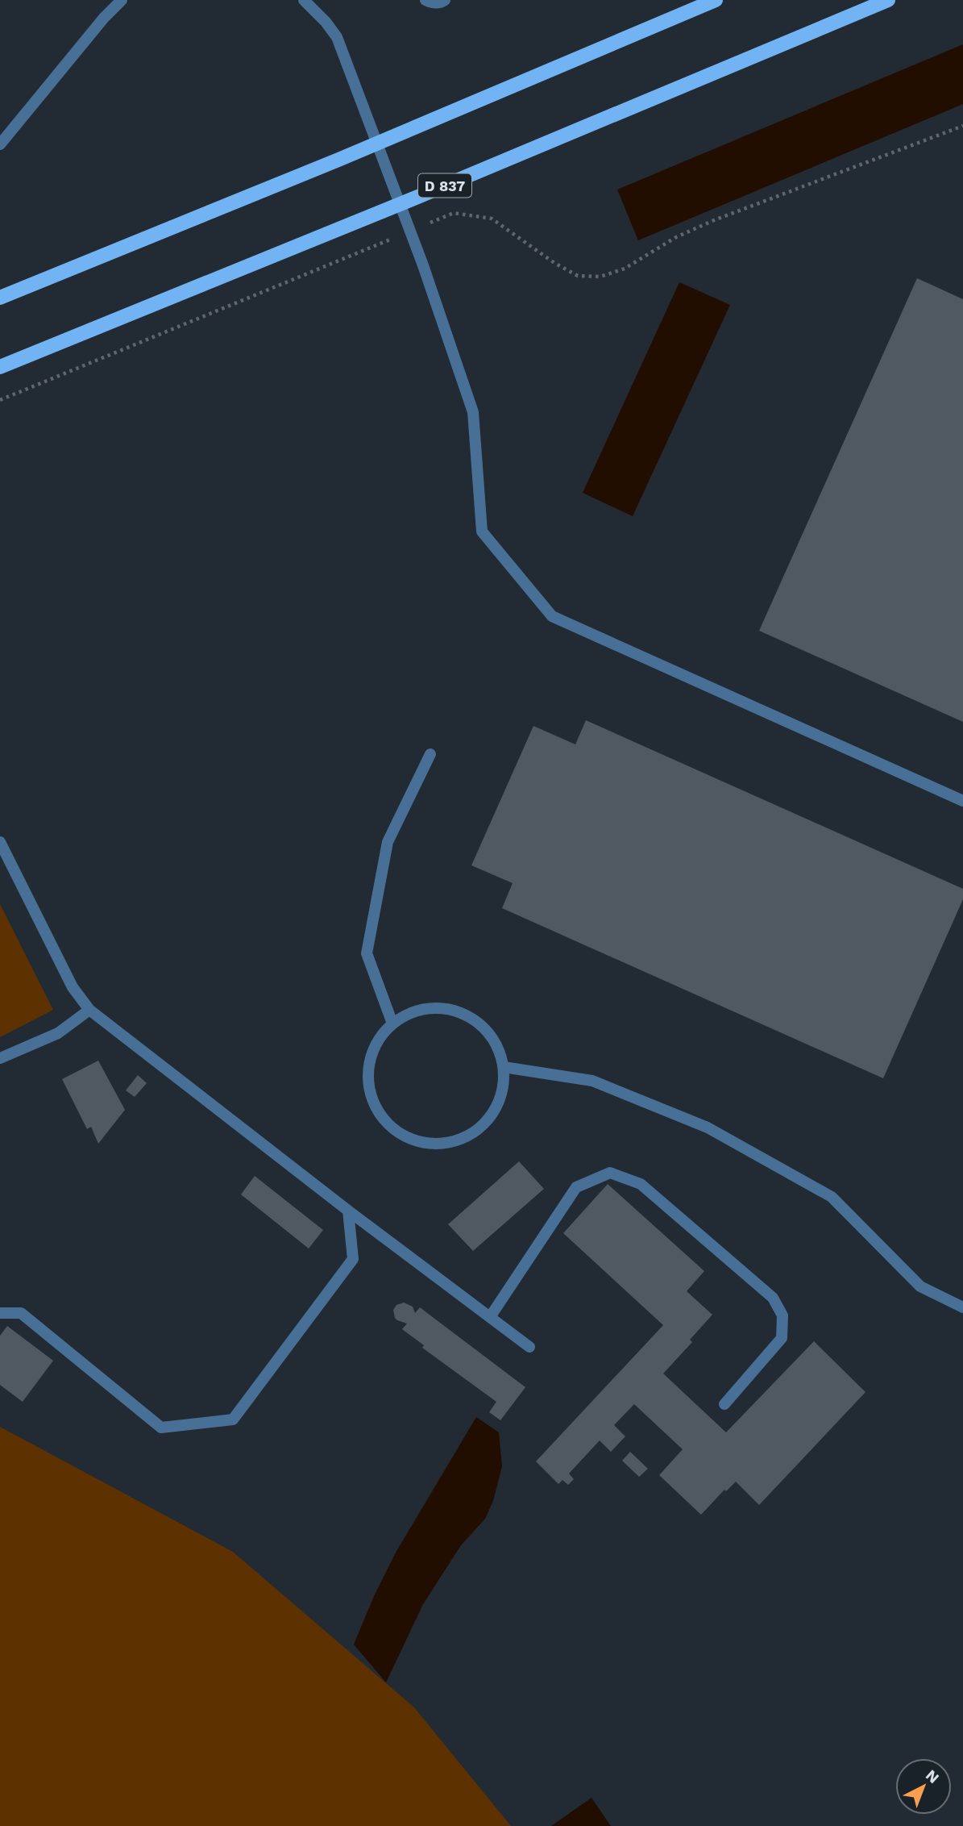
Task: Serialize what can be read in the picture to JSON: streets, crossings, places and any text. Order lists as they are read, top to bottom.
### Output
{
  "streets": {
    "main road": ["D 837"]
  },
  "north": "top right"
}
